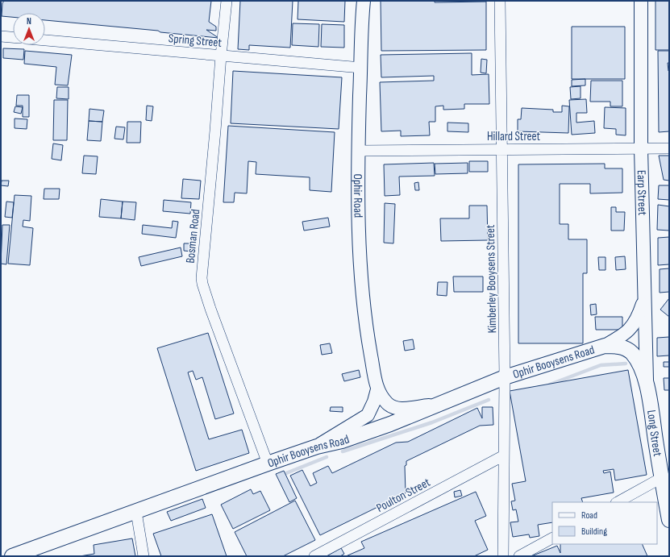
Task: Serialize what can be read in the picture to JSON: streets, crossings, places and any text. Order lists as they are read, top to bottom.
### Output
{
  "streets": {
    "main road": ["Ophir Booysens Road", "Long Street"],
    "street": [
      "Spring Street",
      "Hillard Street",
      "Earp Street",
      "Ophir Road",
      "Bosman Road",
      "Kimberley Booysens Street",
      "Poulton Street"
    ]
  },
  "crossings": [
    ["Spring Street", "Ophir Road"],
    ["Spring Street", "Bosman Road"],
    ["Hillard Street", "Earp Street"],
    ["Hillard Street", "Ophir Road"],
    ["Hillard Street", "Kimberley Booysens Street"],
    ["Earp Street", "Long Street"],
    ["Bosman Road", "Ophir Booysens Road"],
    ["Kimberley Booysens Street", "Ophir Booysens Road"],
    ["Kimberley Booysens Street", "Poulton Street"],
    ["Ophir Booysens Road", "Long Street"]
  ],
  "legend": ["Road", "Building"],
  "north": "top"
}
